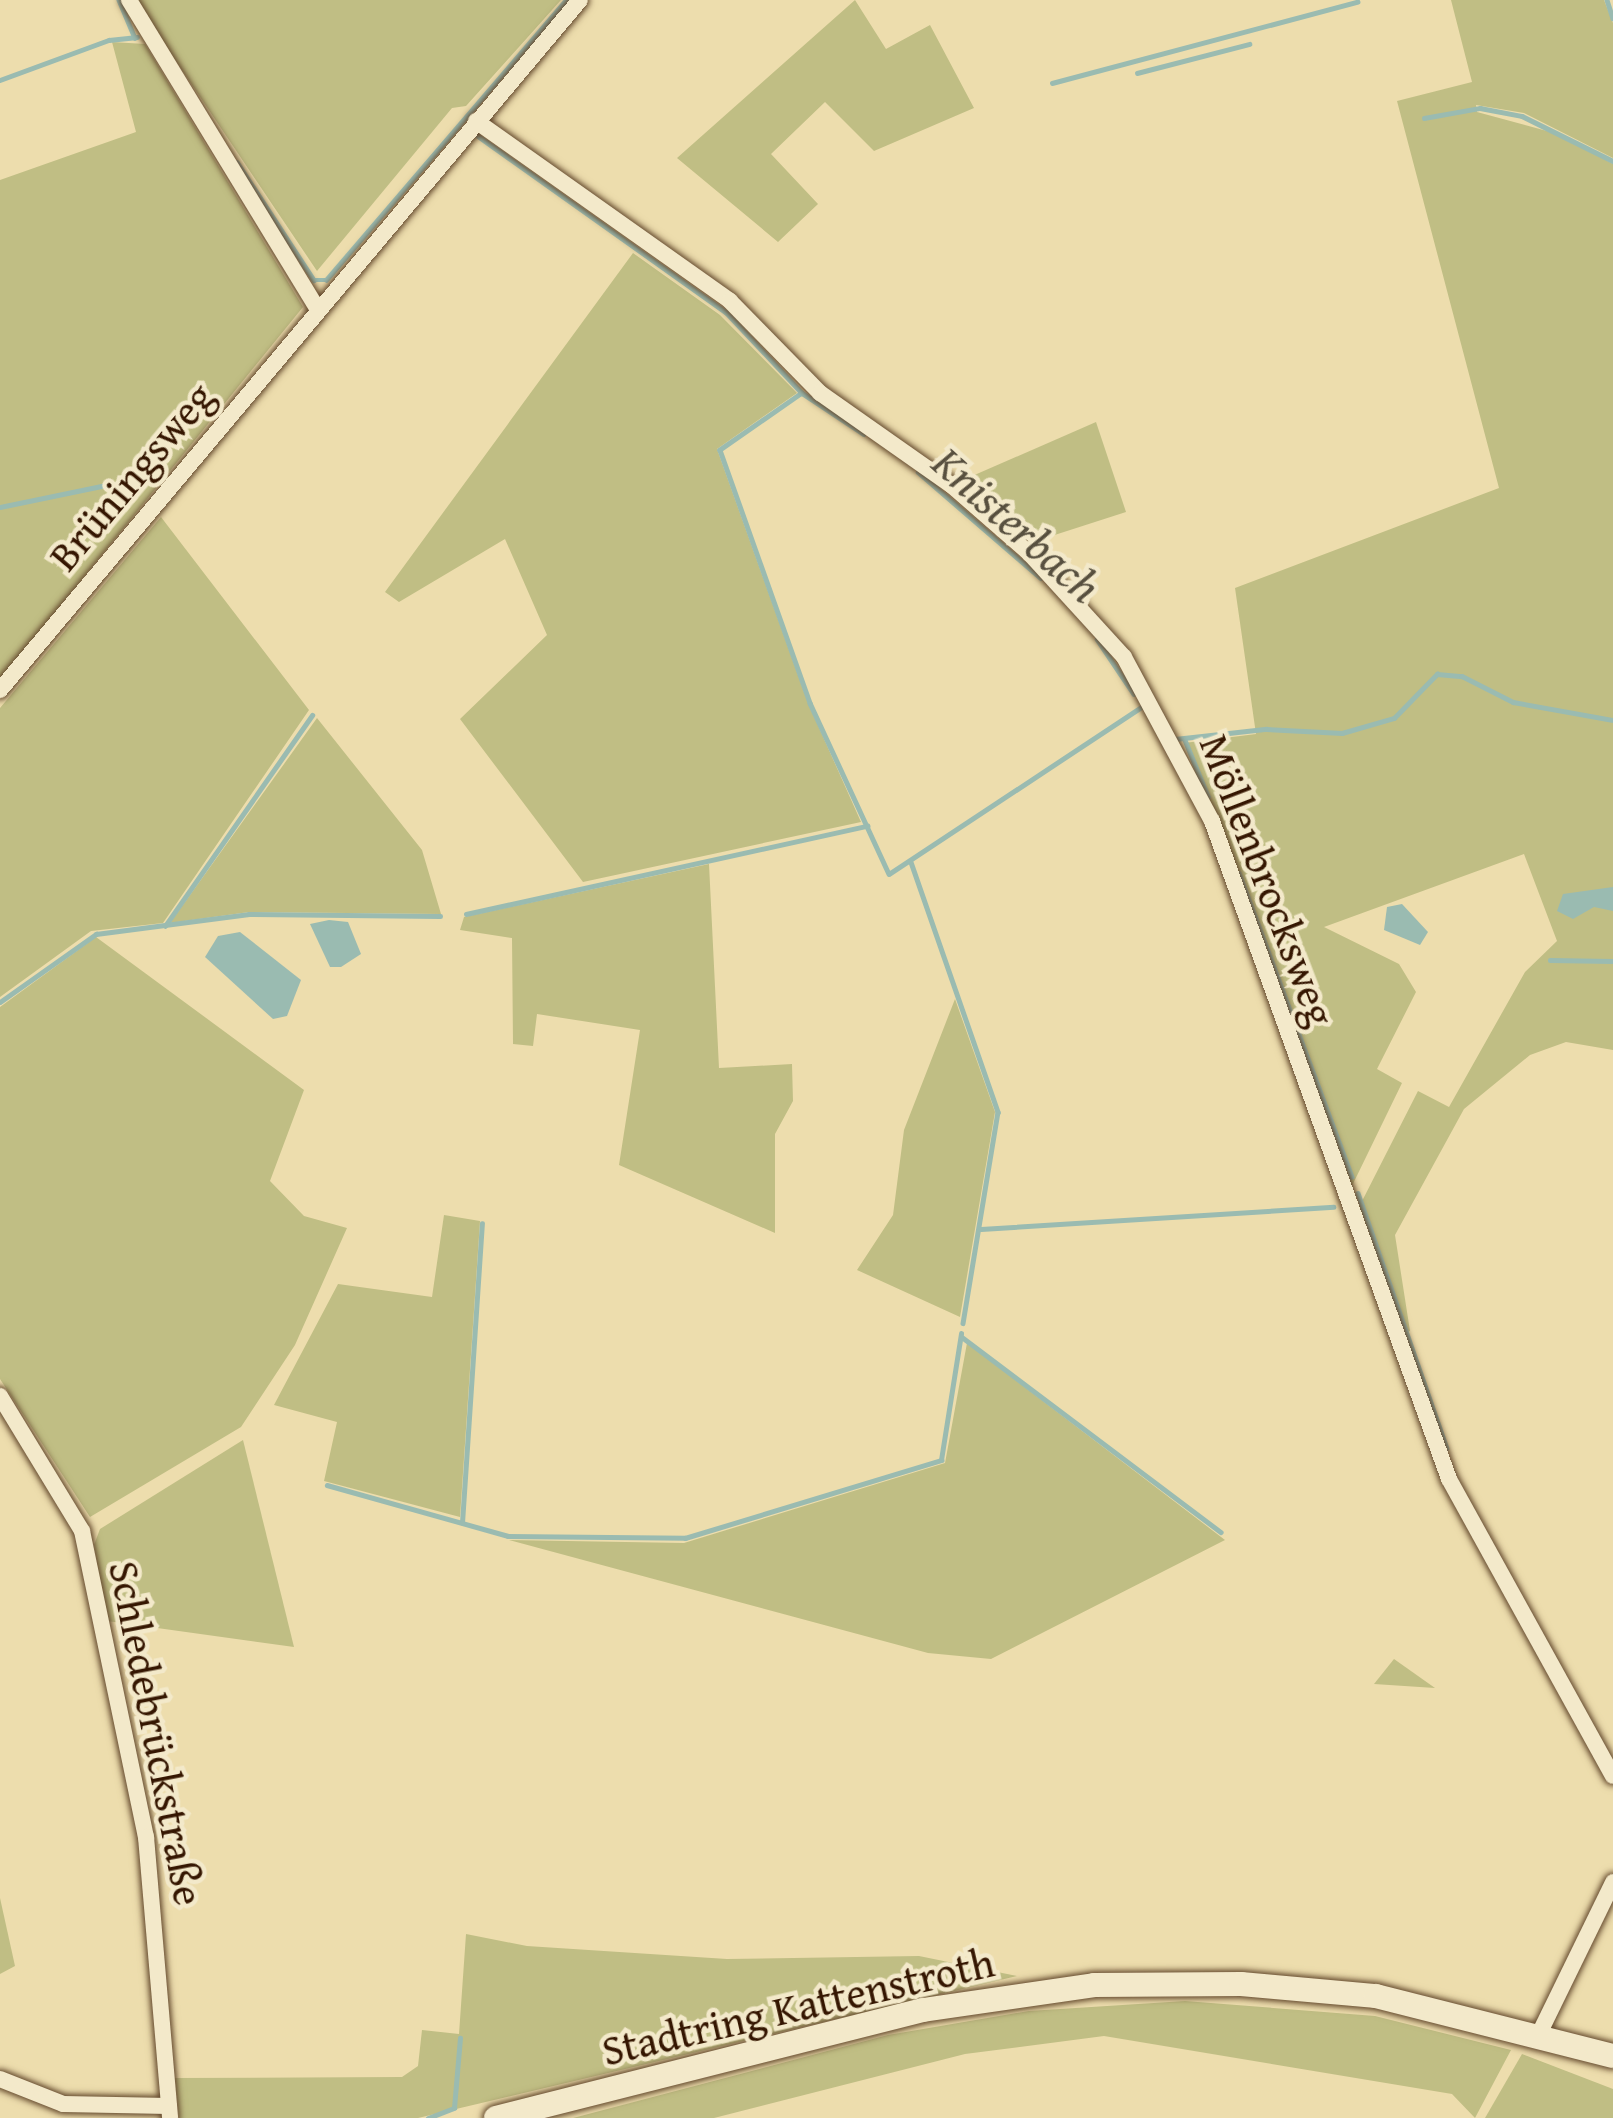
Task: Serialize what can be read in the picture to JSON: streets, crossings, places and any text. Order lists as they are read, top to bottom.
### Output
{
  "streets": {
    "main road": ["Stadtring Kattenstroth"],
    "street": ["Brüningsweg", "Möllenbrocksweg", "Schledebrückstraße"]
  },
  "crossings": [
    ["Brüningsweg", "Möllenbrocksweg"]
  ],
  "water": ["Knisterbach"]
}
